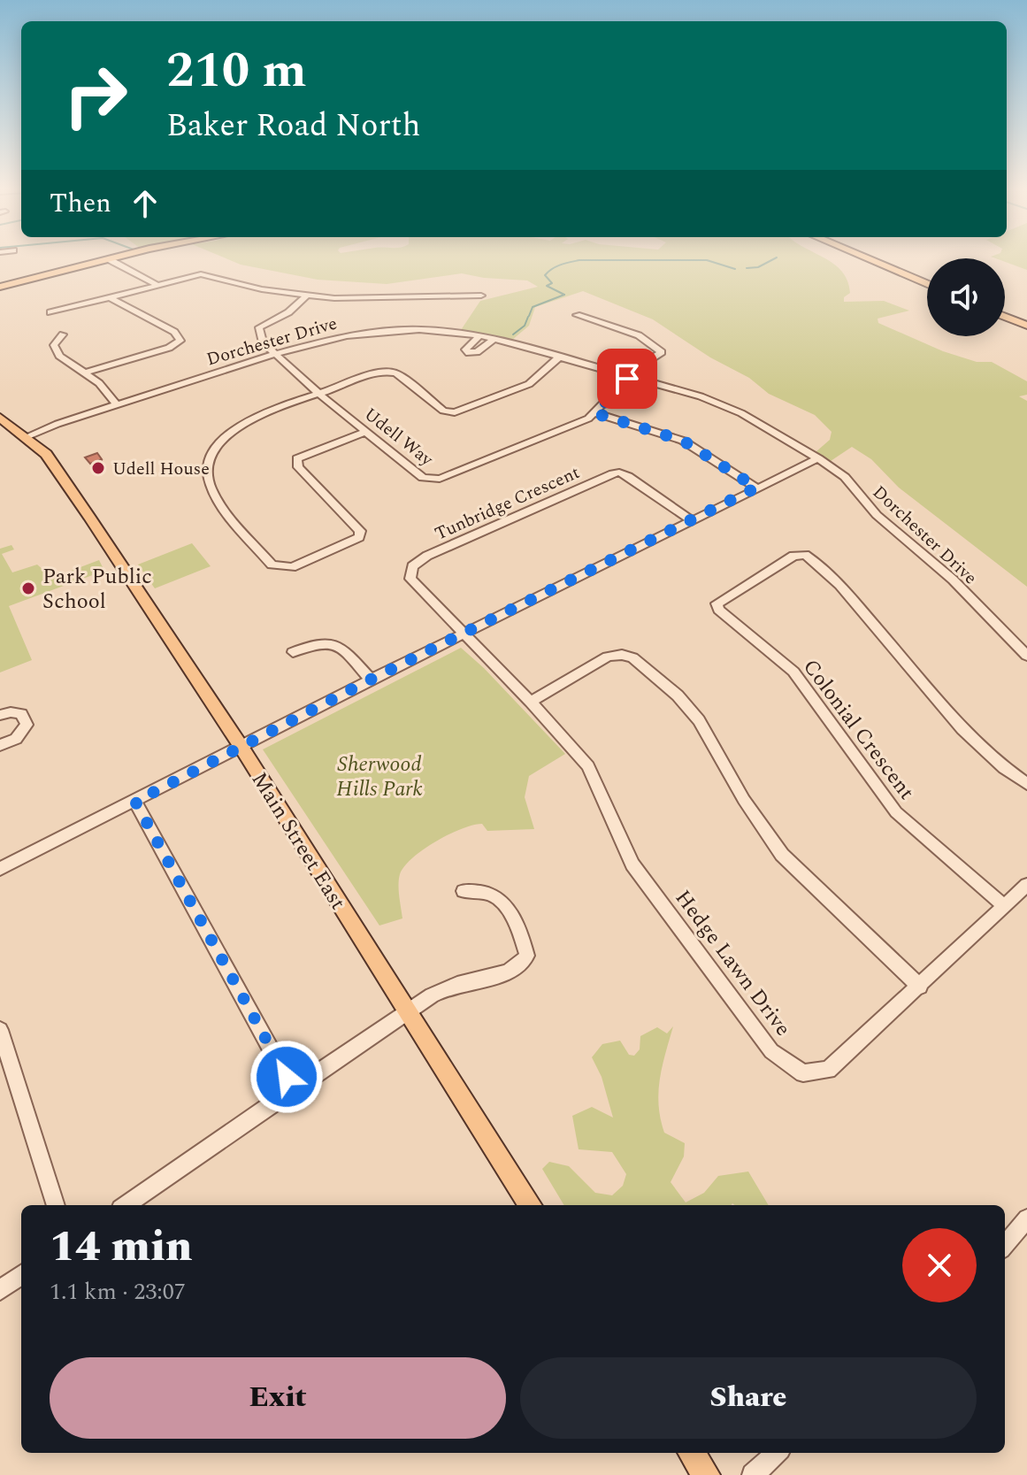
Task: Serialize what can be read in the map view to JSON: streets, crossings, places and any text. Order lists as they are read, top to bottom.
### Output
{
  "streets": {
    "main road": ["Main Street East"],
    "street": [
      "Dorchester Drive",
      "Udell Way",
      "Tunbridge Crescent",
      "Colonial Crescent",
      "Hedge Lawn Drive"
    ]
  },
  "crossings": [
    ["Dorchester Drive", "Udell Way"],
    ["Dorchester Drive", "Main Street East"],
    ["Tunbridge Crescent", "Hedge Lawn Drive"],
    ["Colonial Crescent", "Hedge Lawn Drive"]
  ],
  "parks": ["Sherwood Hills Park"],
  "places": ["Udell House", "Park Public School"],
  "page": {
    "turn": ["210 m", "Baker Road North"],
    "then": "Then",
    "heading": ["14 min", "1.1 km · 23:07"],
    "buttons": ["Exit", "Share"]
  }
}
